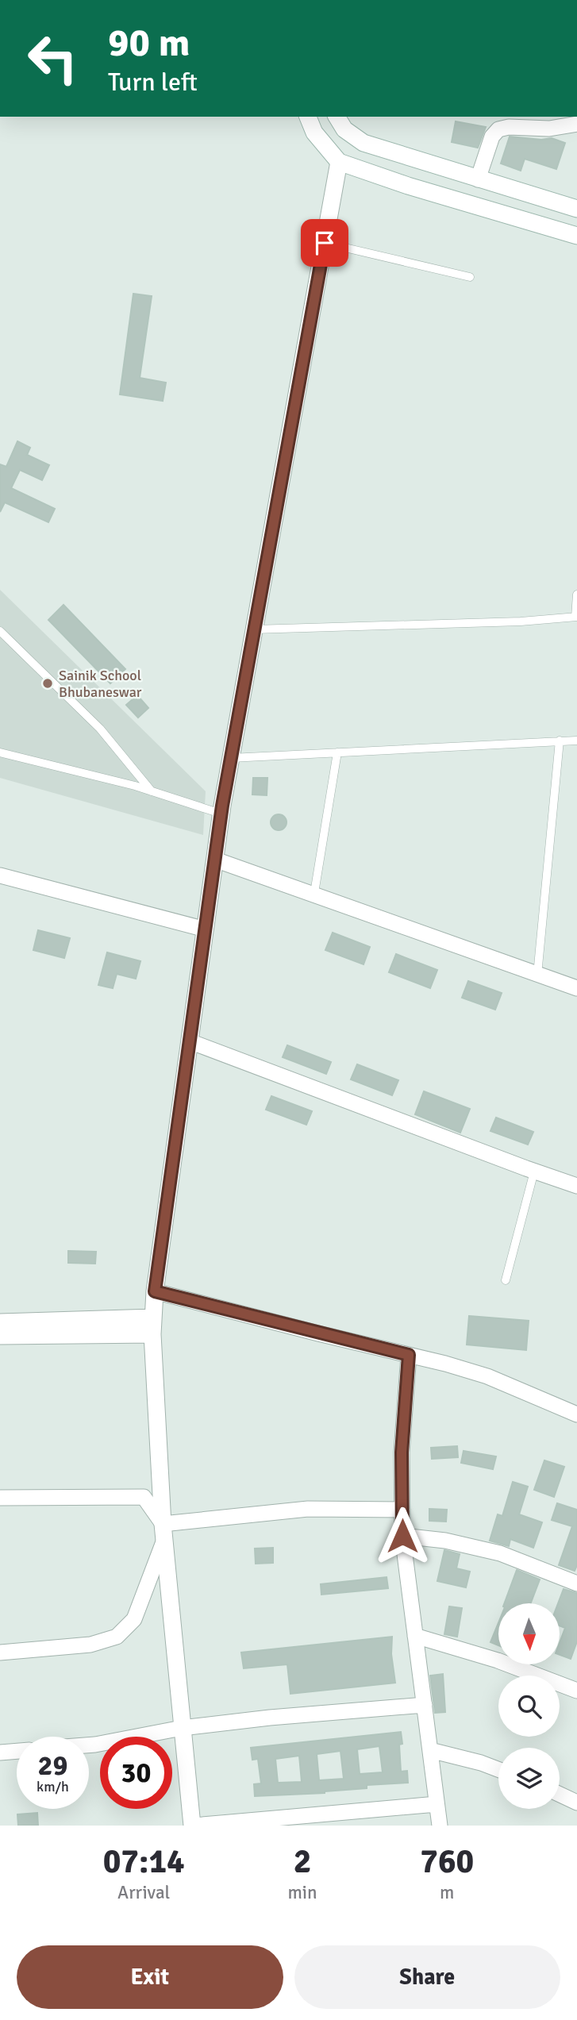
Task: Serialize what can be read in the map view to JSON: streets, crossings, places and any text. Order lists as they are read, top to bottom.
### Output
{
  "places": ["Sainik School Bhubaneswar"],
  "north": "bottom",
  "page": {
    "turn": ["90 m", "Turn left"],
    "speed": "29 km/h",
    "limit": "30",
    "eta": [
      "07:14",
      "Arrival",
      "2",
      "min",
      "760",
      "m"
    ],
    "buttons": ["Exit", "Share"]
  }
}
